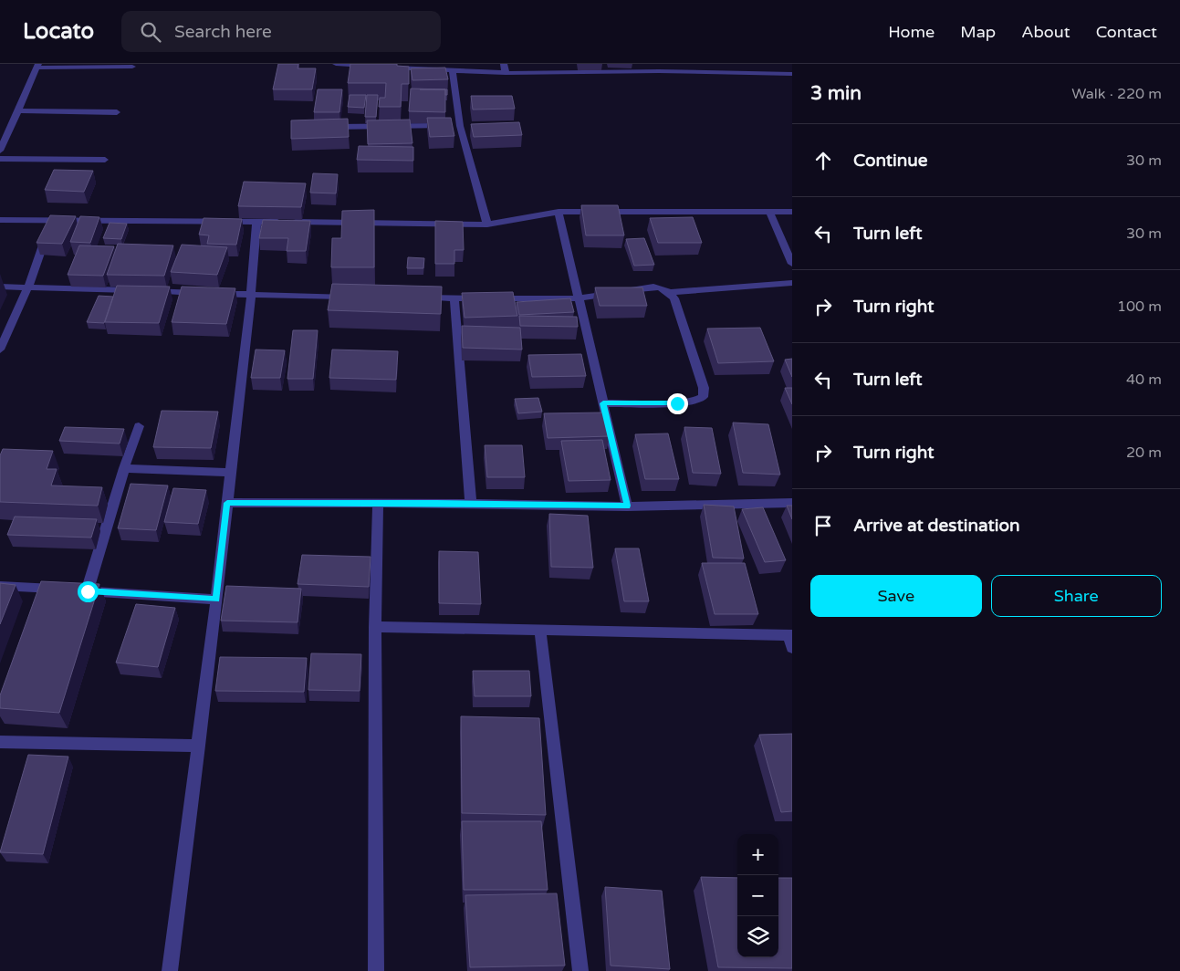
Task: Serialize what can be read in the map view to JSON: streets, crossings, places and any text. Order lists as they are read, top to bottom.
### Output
{
  "page": {
    "header": "Locato",
    "search": "Search here",
    "nav": [
      "Home",
      "Map",
      "About",
      "Contact"
    ],
    "heading": ["3 min", "Walk · 220 m"],
    "list": [
      ["Continue", "30 m"],
      ["Turn left", "30 m"],
      ["Turn right", "100 m"],
      ["Turn left", "40 m"],
      ["Turn right", "20 m"],
      "Arrive at destination"
    ],
    "buttons": ["Save", "Share"],
    "map_buttons": ["+", "−"]
  }
}
